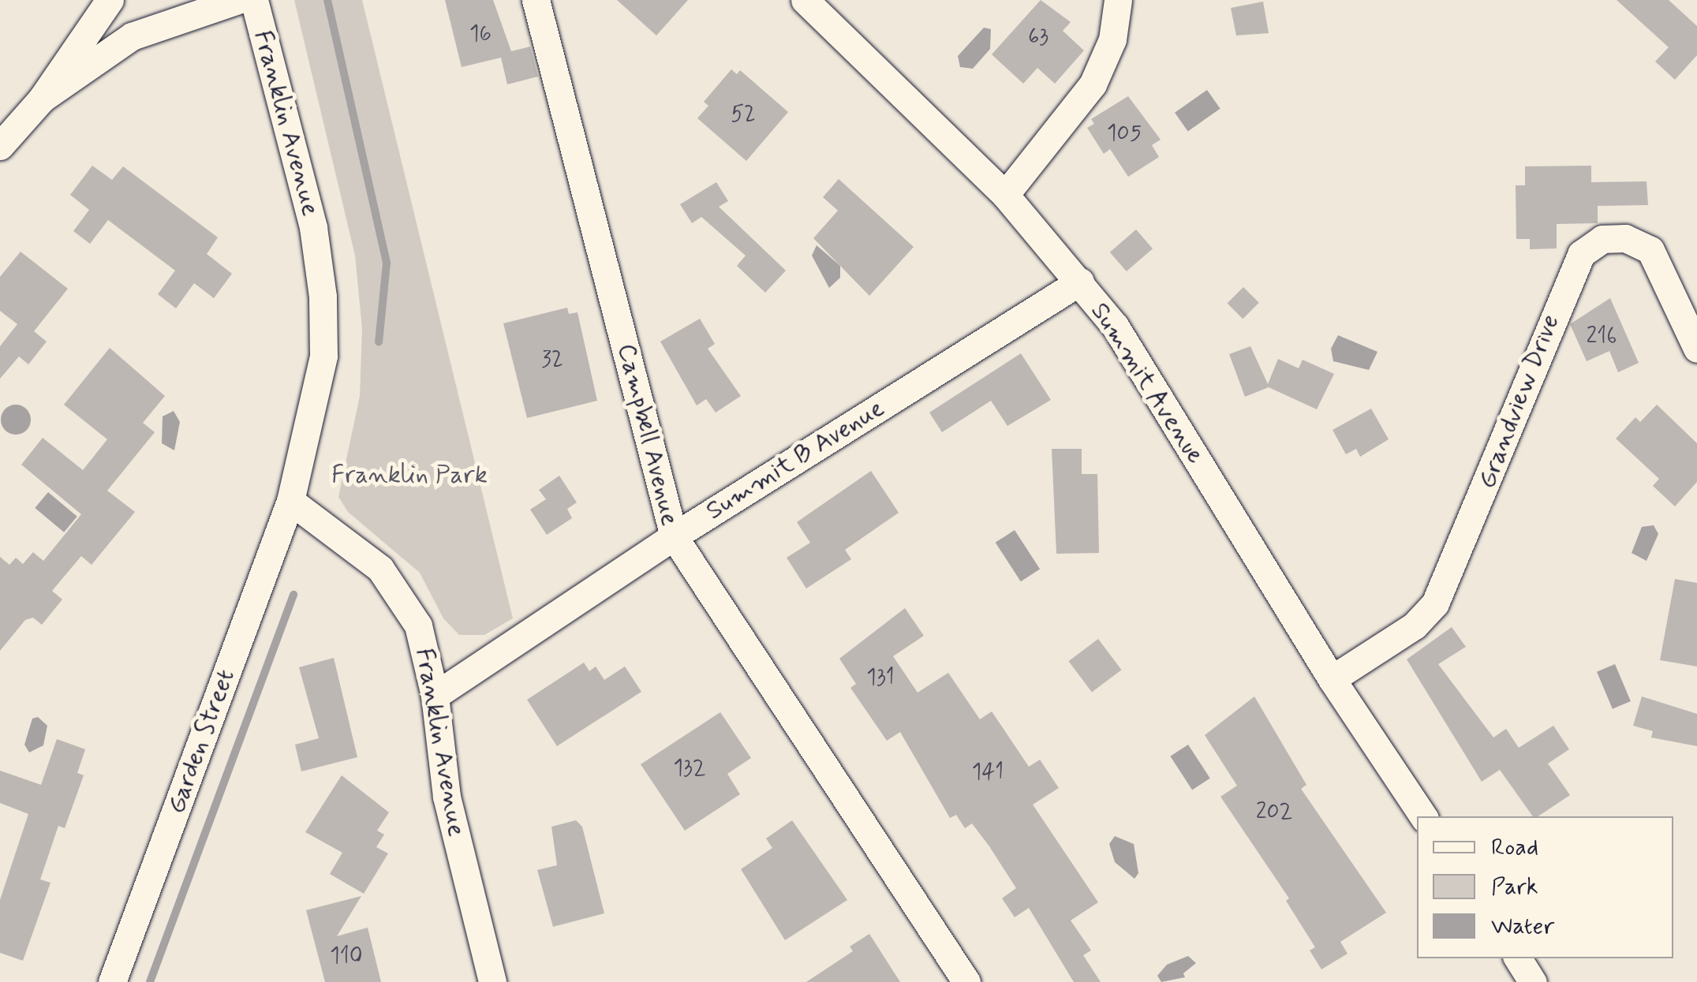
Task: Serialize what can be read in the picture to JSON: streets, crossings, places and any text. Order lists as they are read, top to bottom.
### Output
{
  "streets": {
    "street": [
      "Franklin Avenue",
      "Summit Avenue",
      "Grandview Drive",
      "Campbell Avenue",
      "Summit B Avenue",
      "Garden Street"
    ]
  },
  "crossings": [
    ["Franklin Avenue", "Summit B Avenue"],
    ["Franklin Avenue", "Garden Street"],
    ["Summit Avenue", "Grandview Drive"],
    ["Summit Avenue", "Summit B Avenue"],
    ["Campbell Avenue", "Summit B Avenue"]
  ],
  "parks": ["Franklin Park"],
  "house_numbers": [
    "16",
    "63",
    "52",
    "105",
    "216",
    "32",
    "131",
    "132",
    "141",
    "202",
    "110"
  ],
  "legend": ["Road", "Park", "Water"]
}
